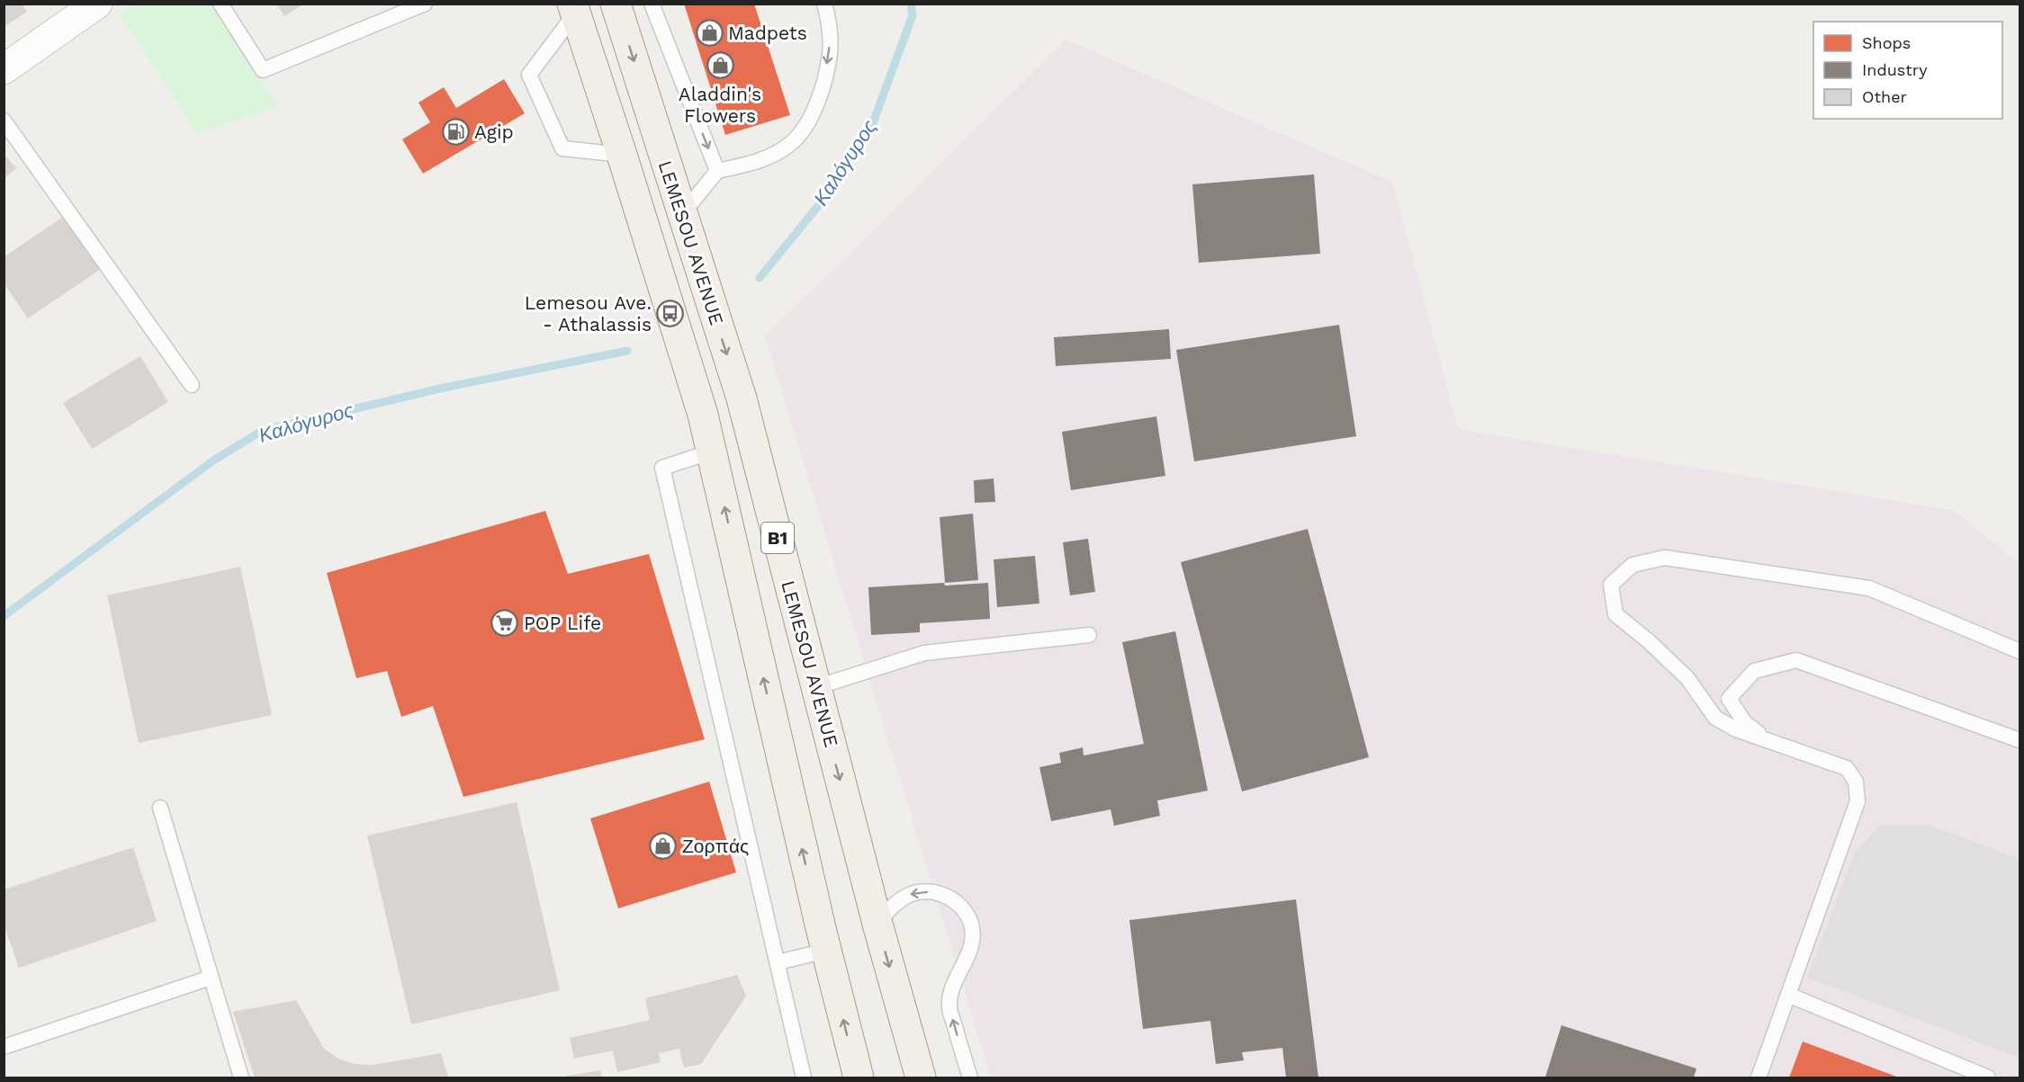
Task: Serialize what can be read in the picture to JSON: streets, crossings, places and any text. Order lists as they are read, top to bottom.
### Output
{
  "streets": {
    "main road": ["LEMESOU AVENUE", "B1"]
  },
  "water": ["Καλόγυρος"],
  "places": {
    "shop": ["Madpets", "Aladdin's Flowers", "Ζορπάς"],
    "fuel station": ["Agip"],
    "bus stop": ["Lemesou Ave. - Athalassis"],
    "supermarket": ["POP Life"]
  },
  "legend": ["Shops", "Industry", "Other"]
}
